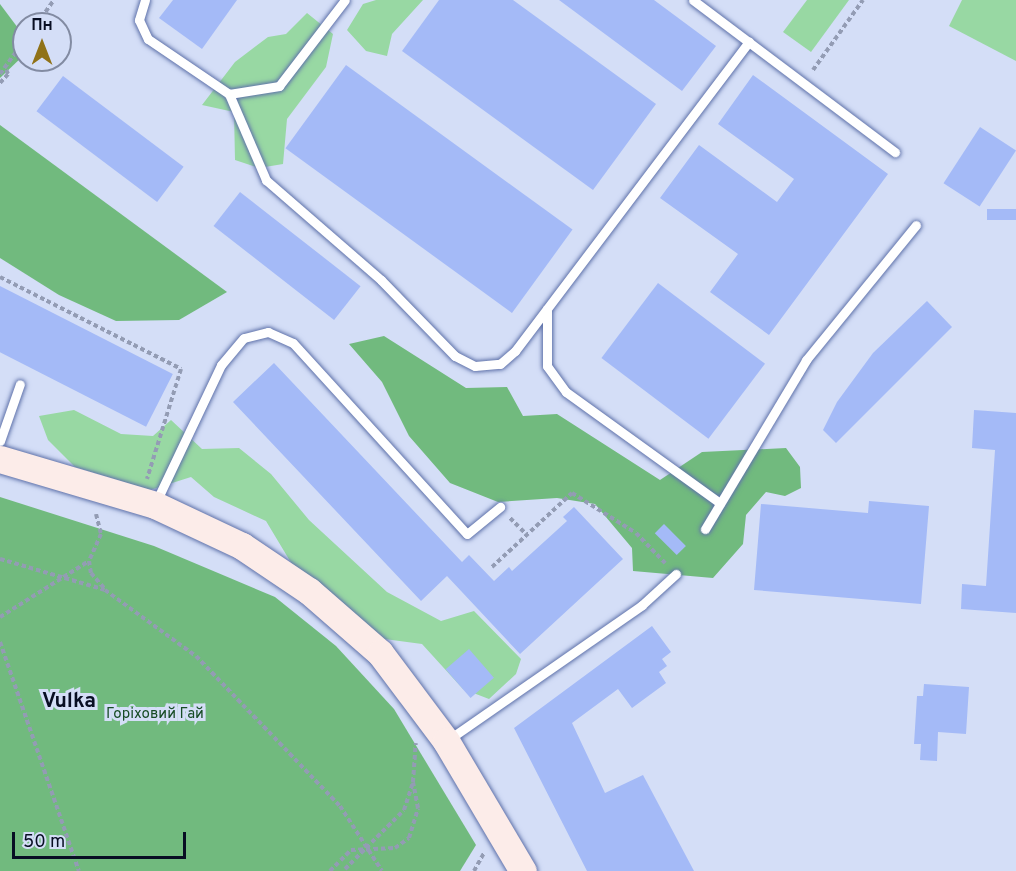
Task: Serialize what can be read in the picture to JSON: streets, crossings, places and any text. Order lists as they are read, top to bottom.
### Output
{
  "districts": ["Vulka"],
  "parks": ["Горіховий Гай"],
  "scale_bar": "50 m",
  "north": "top"
}
